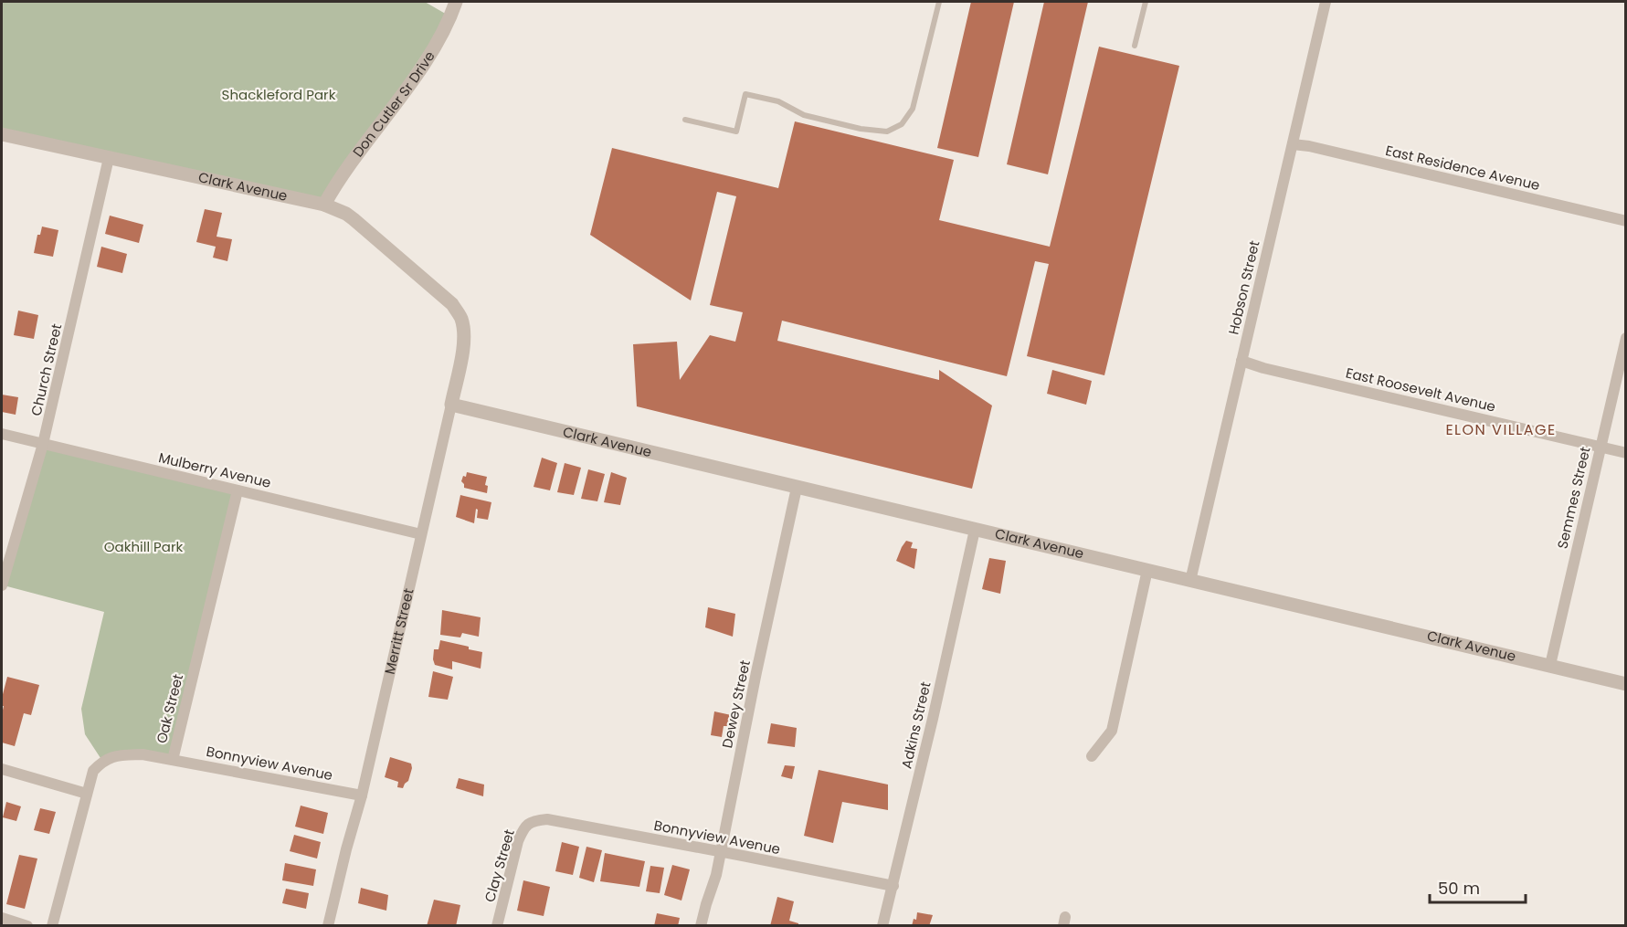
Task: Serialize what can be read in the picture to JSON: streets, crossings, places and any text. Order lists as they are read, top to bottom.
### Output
{
  "streets": {
    "street": [
      "Don Cutler Sr Drive",
      "East Residence Avenue",
      "Clark Avenue",
      "Hobson Street",
      "Church Street",
      "East Roosevelt Avenue",
      "Mulberry Avenue",
      "Semmes Street",
      "Merritt Street",
      "Dewey Street",
      "Oak Street",
      "Adkins Street",
      "Bonnyview Avenue",
      "Clay Street"
    ]
  },
  "crossings": [
    ["Don Cutler Sr Drive", "Clark Avenue"],
    ["East Residence Avenue", "Hobson Street"],
    ["Clark Avenue", "Hobson Street"],
    ["Clark Avenue", "Church Street"],
    ["Clark Avenue", "Semmes Street"],
    ["Clark Avenue", "Merritt Street"],
    ["Clark Avenue", "Dewey Street"],
    ["Clark Avenue", "Adkins Street"],
    ["Hobson Street", "East Roosevelt Avenue"],
    ["Church Street", "Mulberry Avenue"],
    ["East Roosevelt Avenue", "Semmes Street"],
    ["Mulberry Avenue", "Merritt Street"],
    ["Mulberry Avenue", "Oak Street"],
    ["Merritt Street", "Bonnyview Avenue"],
    ["Dewey Street", "Bonnyview Avenue"],
    ["Oak Street", "Bonnyview Avenue"],
    ["Adkins Street", "Bonnyview Avenue"],
    ["Bonnyview Avenue", "Clay Street"]
  ],
  "districts": ["ELON VILLAGE"],
  "parks": ["Shackleford Park", "Oakhill Park"],
  "scale_bar": "50 m"
}
